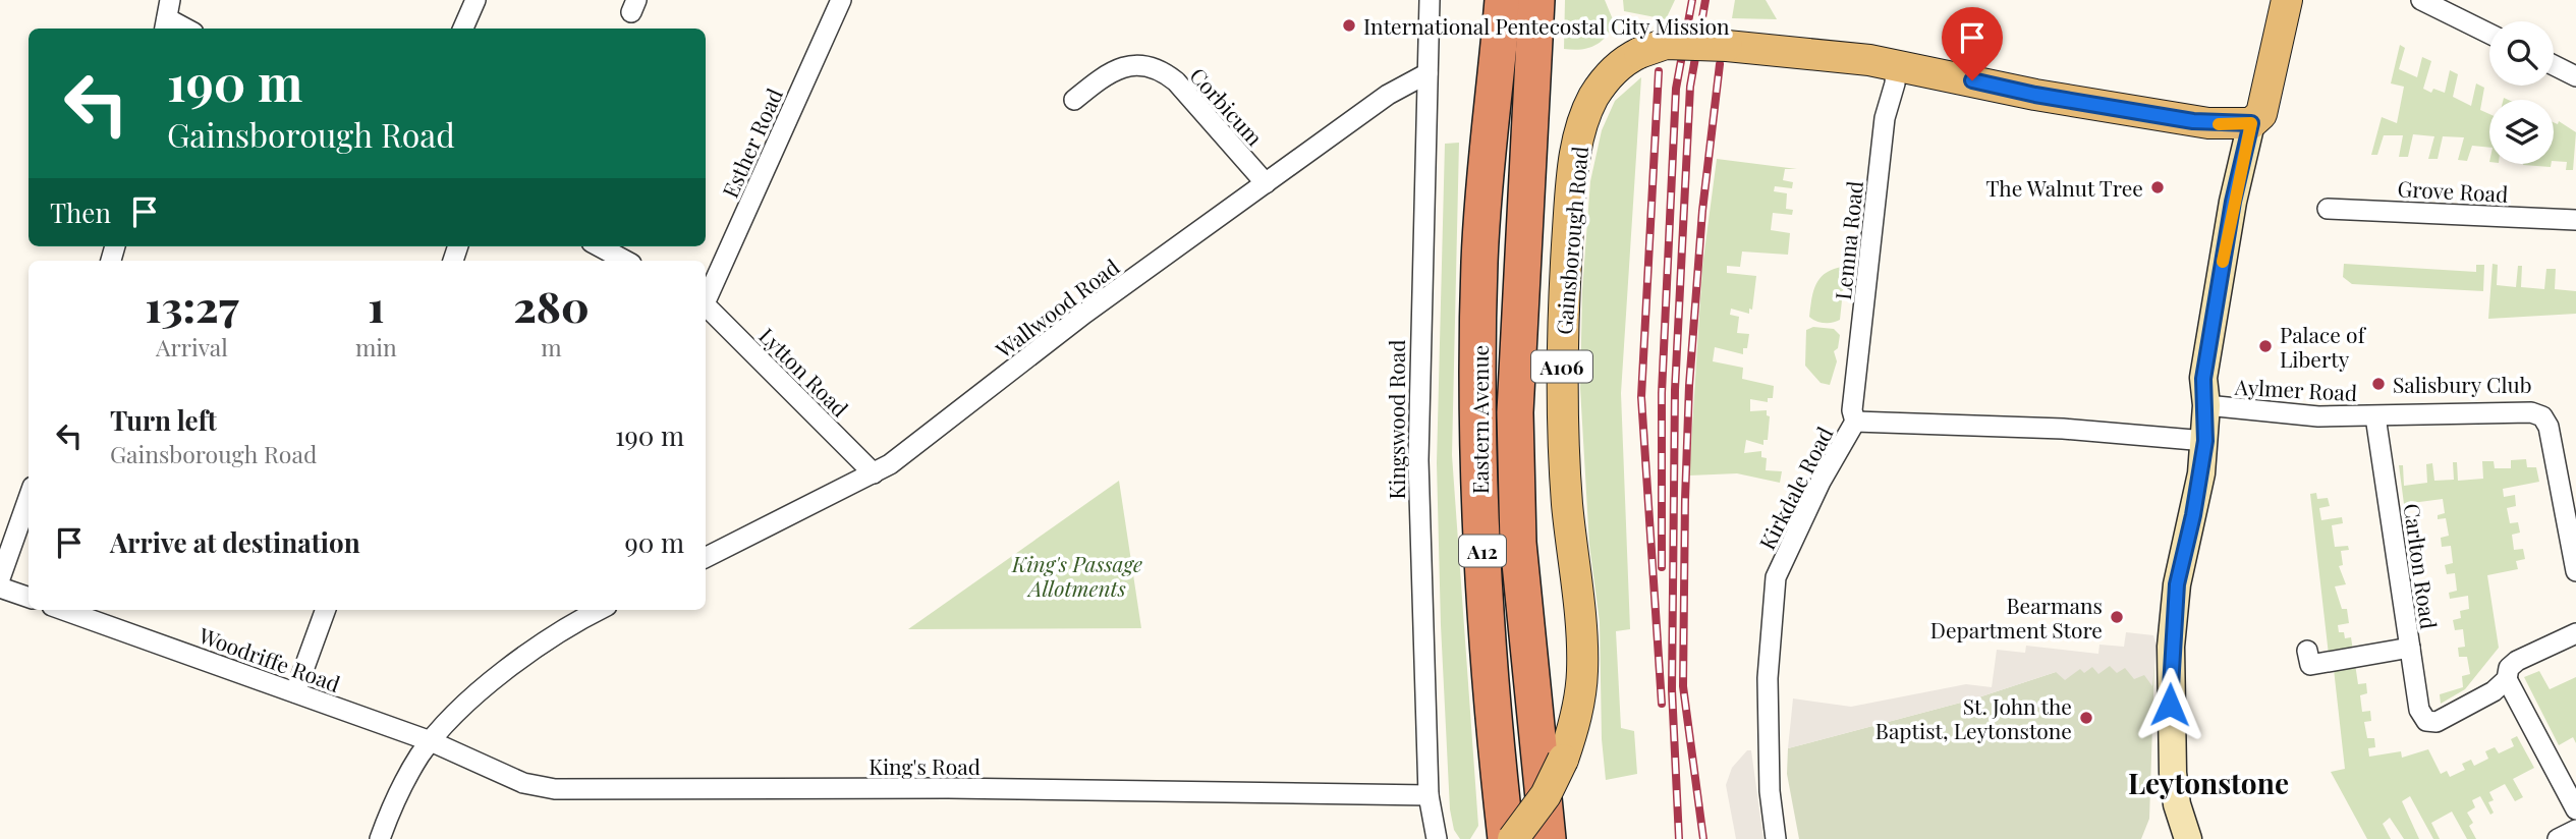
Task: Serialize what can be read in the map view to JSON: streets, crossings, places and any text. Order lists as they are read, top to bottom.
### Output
{
  "streets": {
    "highway": ["Eastern Avenue", "A12"],
    "main road": ["Gainsborough Road", "A106"],
    "street": [
      "Corbicum",
      "Esther Road",
      "Grove Road",
      "Lemna Road",
      "Wallwood Road",
      "Lytton Road",
      "Aylmer Road",
      "Kingswood Road",
      "Kirkdale Road",
      "Carlton Road",
      "Woodriffe Road",
      "King's Road"
    ]
  },
  "crossings": [
    ["Corbicum", "Wallwood Road"],
    ["Gainsborough Road", "Lemna Road"],
    ["Lemna Road", "Kirkdale Road"],
    ["Wallwood Road", "Lytton Road"],
    ["Wallwood Road", "Kingswood Road"],
    ["Aylmer Road", "Carlton Road"],
    ["Kingswood Road", "King's Road"],
    ["Eastern Avenue", "A12"],
    ["Woodriffe Road", "King's Road"]
  ],
  "districts": ["Leytonstone"],
  "parks": ["King's Passage Allotments"],
  "places": [
    "International Pentecostal City Mission",
    "The Walnut Tree",
    "Palace of Liberty",
    "Salisbury Club",
    "Bearmans Department Store",
    "St. John the Baptist, Leytonstone"
  ],
  "page": {
    "turn": ["190 m", "Gainsborough Road"],
    "then": "Then",
    "eta": [
      "13:27",
      "Arrival",
      "1",
      "min",
      "280",
      "m"
    ],
    "list": [
      {
        "name": "Turn left",
        "note": "Gainsborough Road",
        "value": "190 m"
      },
      {
        "name": "Arrive at destination",
        "value": "90 m"
      }
    ]
  }
}
